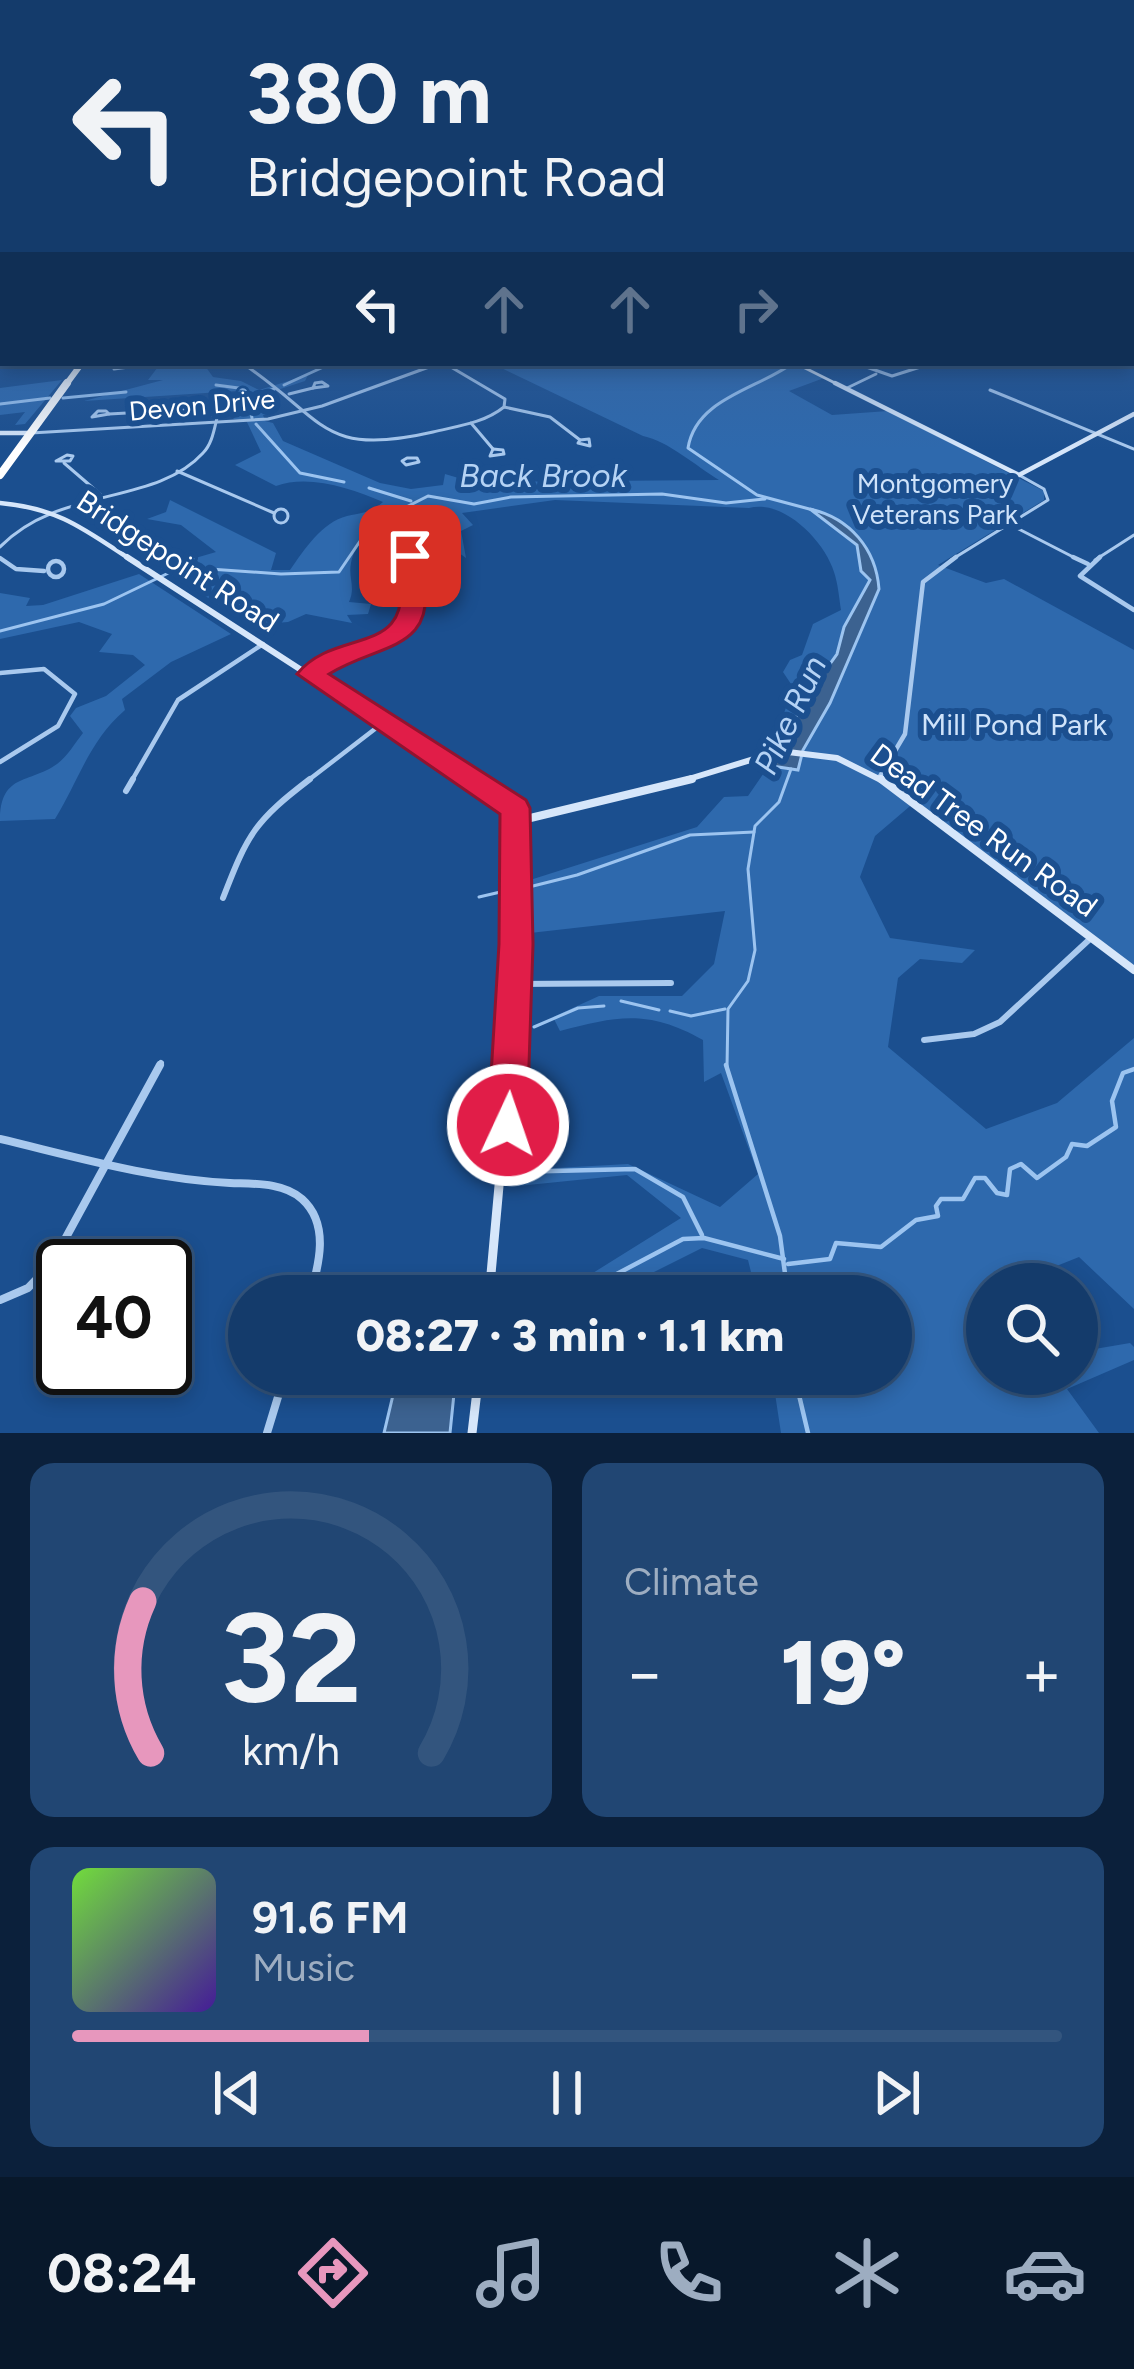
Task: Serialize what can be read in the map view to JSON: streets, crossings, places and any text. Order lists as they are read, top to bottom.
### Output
{
  "streets": {
    "street": ["Devon Drive", "Bridgepoint Road", "Dead Tree Run Road"]
  },
  "crossings": [
    ["Bridgepoint Road", "Dead Tree Run Road"]
  ],
  "water": ["Back Brook", "Pike Run"],
  "parks": ["Montgomery Veterans Park", "Mill Pond Park"],
  "page": {
    "turn": ["380 m", "Bridgepoint Road"],
    "limit": "40",
    "trip": "08:27 · 3 min · 1.1 km",
    "tile": "Climate",
    "heat": ["−", "19°", "+"],
    "song": ["91.6 FM", "Music"],
    "tabs": "08:24",
    "gauge": ["32", "km/h"]
  }
}
